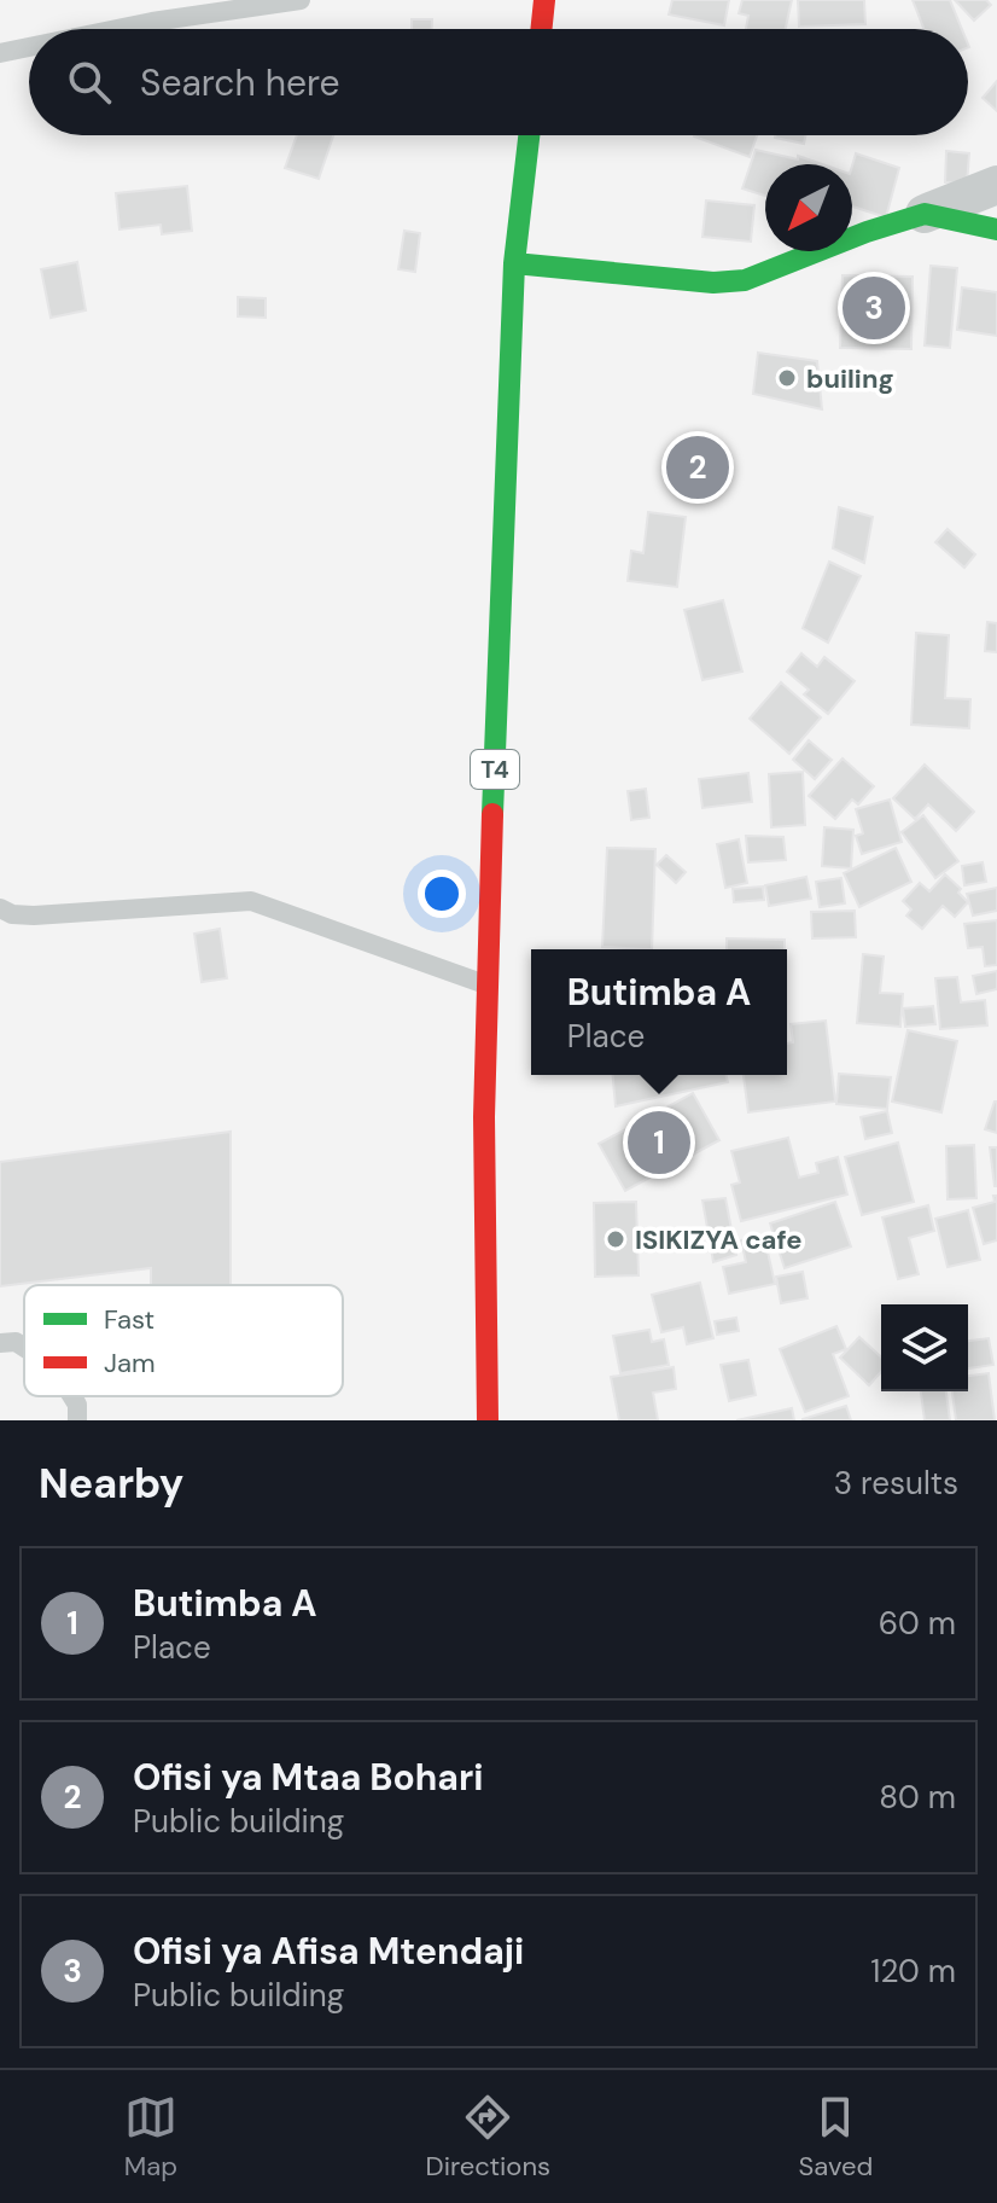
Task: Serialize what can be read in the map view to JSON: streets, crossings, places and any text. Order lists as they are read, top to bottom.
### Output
{
  "streets": {
    "main road": ["T4"]
  },
  "places": ["builing", "ISIKIZYA cafe"],
  "legend": ["Fast", "Jam"],
  "north": "bottom left",
  "page": {
    "search": "Search here",
    "pins": ["3", "2", "1"],
    "popup": ["Butimba A", "Place"],
    "heading": ["Nearby", "3 results"],
    "list": [
      {
        "mark": "1",
        "name": "Butimba A",
        "note": "Place",
        "value": "60 m"
      },
      {
        "mark": "2",
        "name": "Ofisi ya Mtaa Bohari",
        "note": "Public building",
        "value": "80 m"
      },
      {
        "mark": "3",
        "name": "Ofisi ya Afisa Mtendaji",
        "note": "Public building",
        "value": "120 m"
      }
    ],
    "nav": ["Map", "Directions", "Saved"]
  }
}
